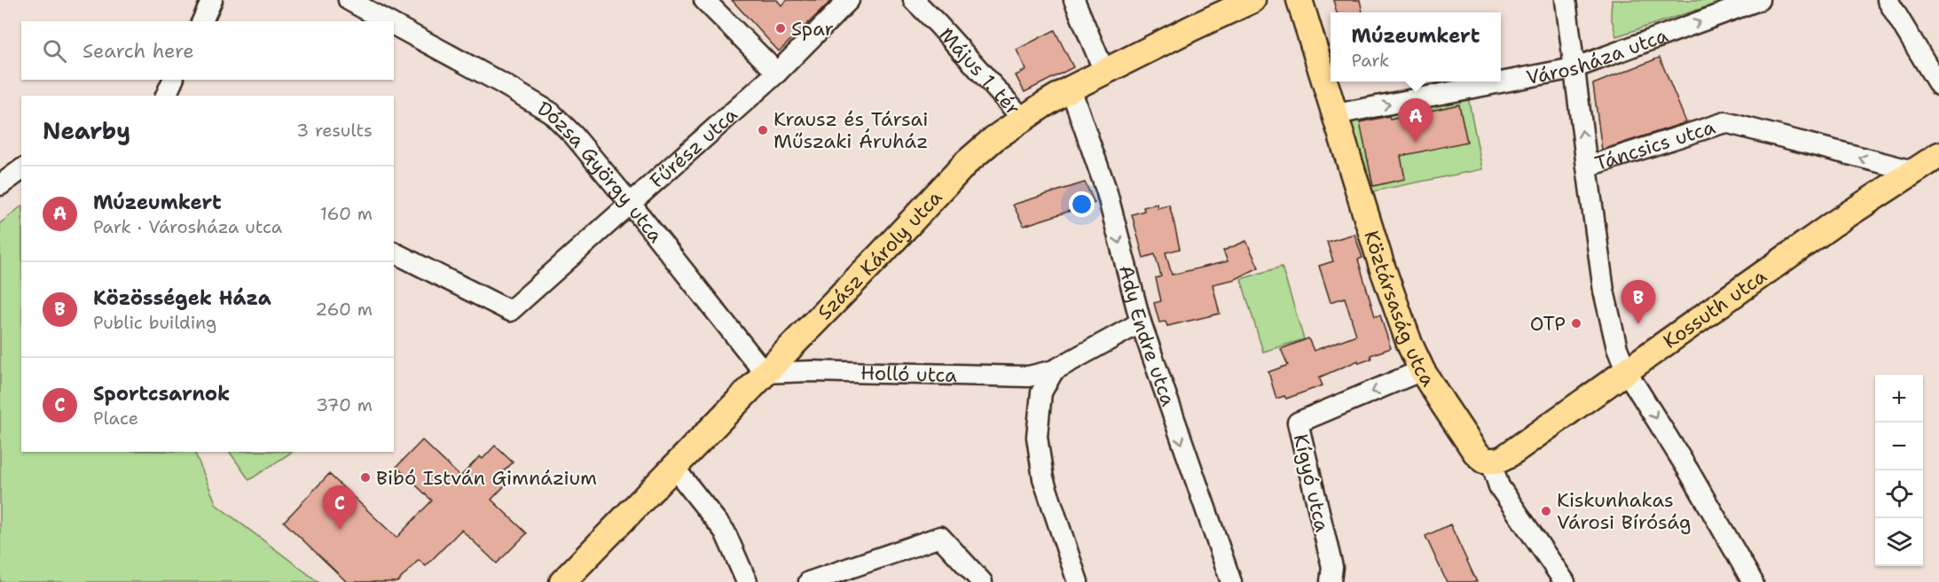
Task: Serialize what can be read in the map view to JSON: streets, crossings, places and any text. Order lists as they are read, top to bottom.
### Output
{
  "streets": {
    "main road": ["Szász Károly utca", "Köztársaság utca", "Kossuth utca"],
    "street": [
      "Városháza utca",
      "Május 1. tér",
      "Táncsics utca",
      "Fűrész utca",
      "Dózsa György utca",
      "Ady Endre utca",
      "Holló utca",
      "Kígyó utca"
    ]
  },
  "crossings": [
    ["Városháza utca", "Táncsics utca"],
    ["Városháza utca", "Köztársaság utca"],
    ["Május 1. tér", "Szász Károly utca"],
    ["Táncsics utca", "Kossuth utca"],
    ["Fűrész utca", "Dózsa György utca"],
    ["Dózsa György utca", "Szász Károly utca"],
    ["Dózsa György utca", "Holló utca"],
    ["Szász Károly utca", "Ady Endre utca"],
    ["Szász Károly utca", "Holló utca"],
    ["Köztársaság utca", "Kossuth utca"],
    ["Köztársaság utca", "Kígyó utca"],
    ["Ady Endre utca", "Holló utca"]
  ],
  "one_way": ["Városháza utca", "Táncsics utca"],
  "places": [
    "Spar",
    "Krausz és Társai Műszaki Áruház",
    "OTP",
    "Bibó István Gimnázium",
    "Kiskunhakas Városi Bíróság"
  ],
  "page": {
    "popup": ["Múzeumkert", "Park"],
    "search": "Search here",
    "heading": ["Nearby", "3 results"],
    "pins": ["A", "B", "C"],
    "list": [
      {
        "mark": "A",
        "name": "Múzeumkert",
        "note": "Park · Városháza utca",
        "value": "160 m"
      },
      {
        "mark": "B",
        "name": "Közösségek Háza",
        "note": "Public building",
        "value": "260 m"
      },
      {
        "mark": "C",
        "name": "Sportcsarnok",
        "note": "Place",
        "value": "370 m"
      }
    ],
    "map_buttons": ["+", "−"]
  }
}
